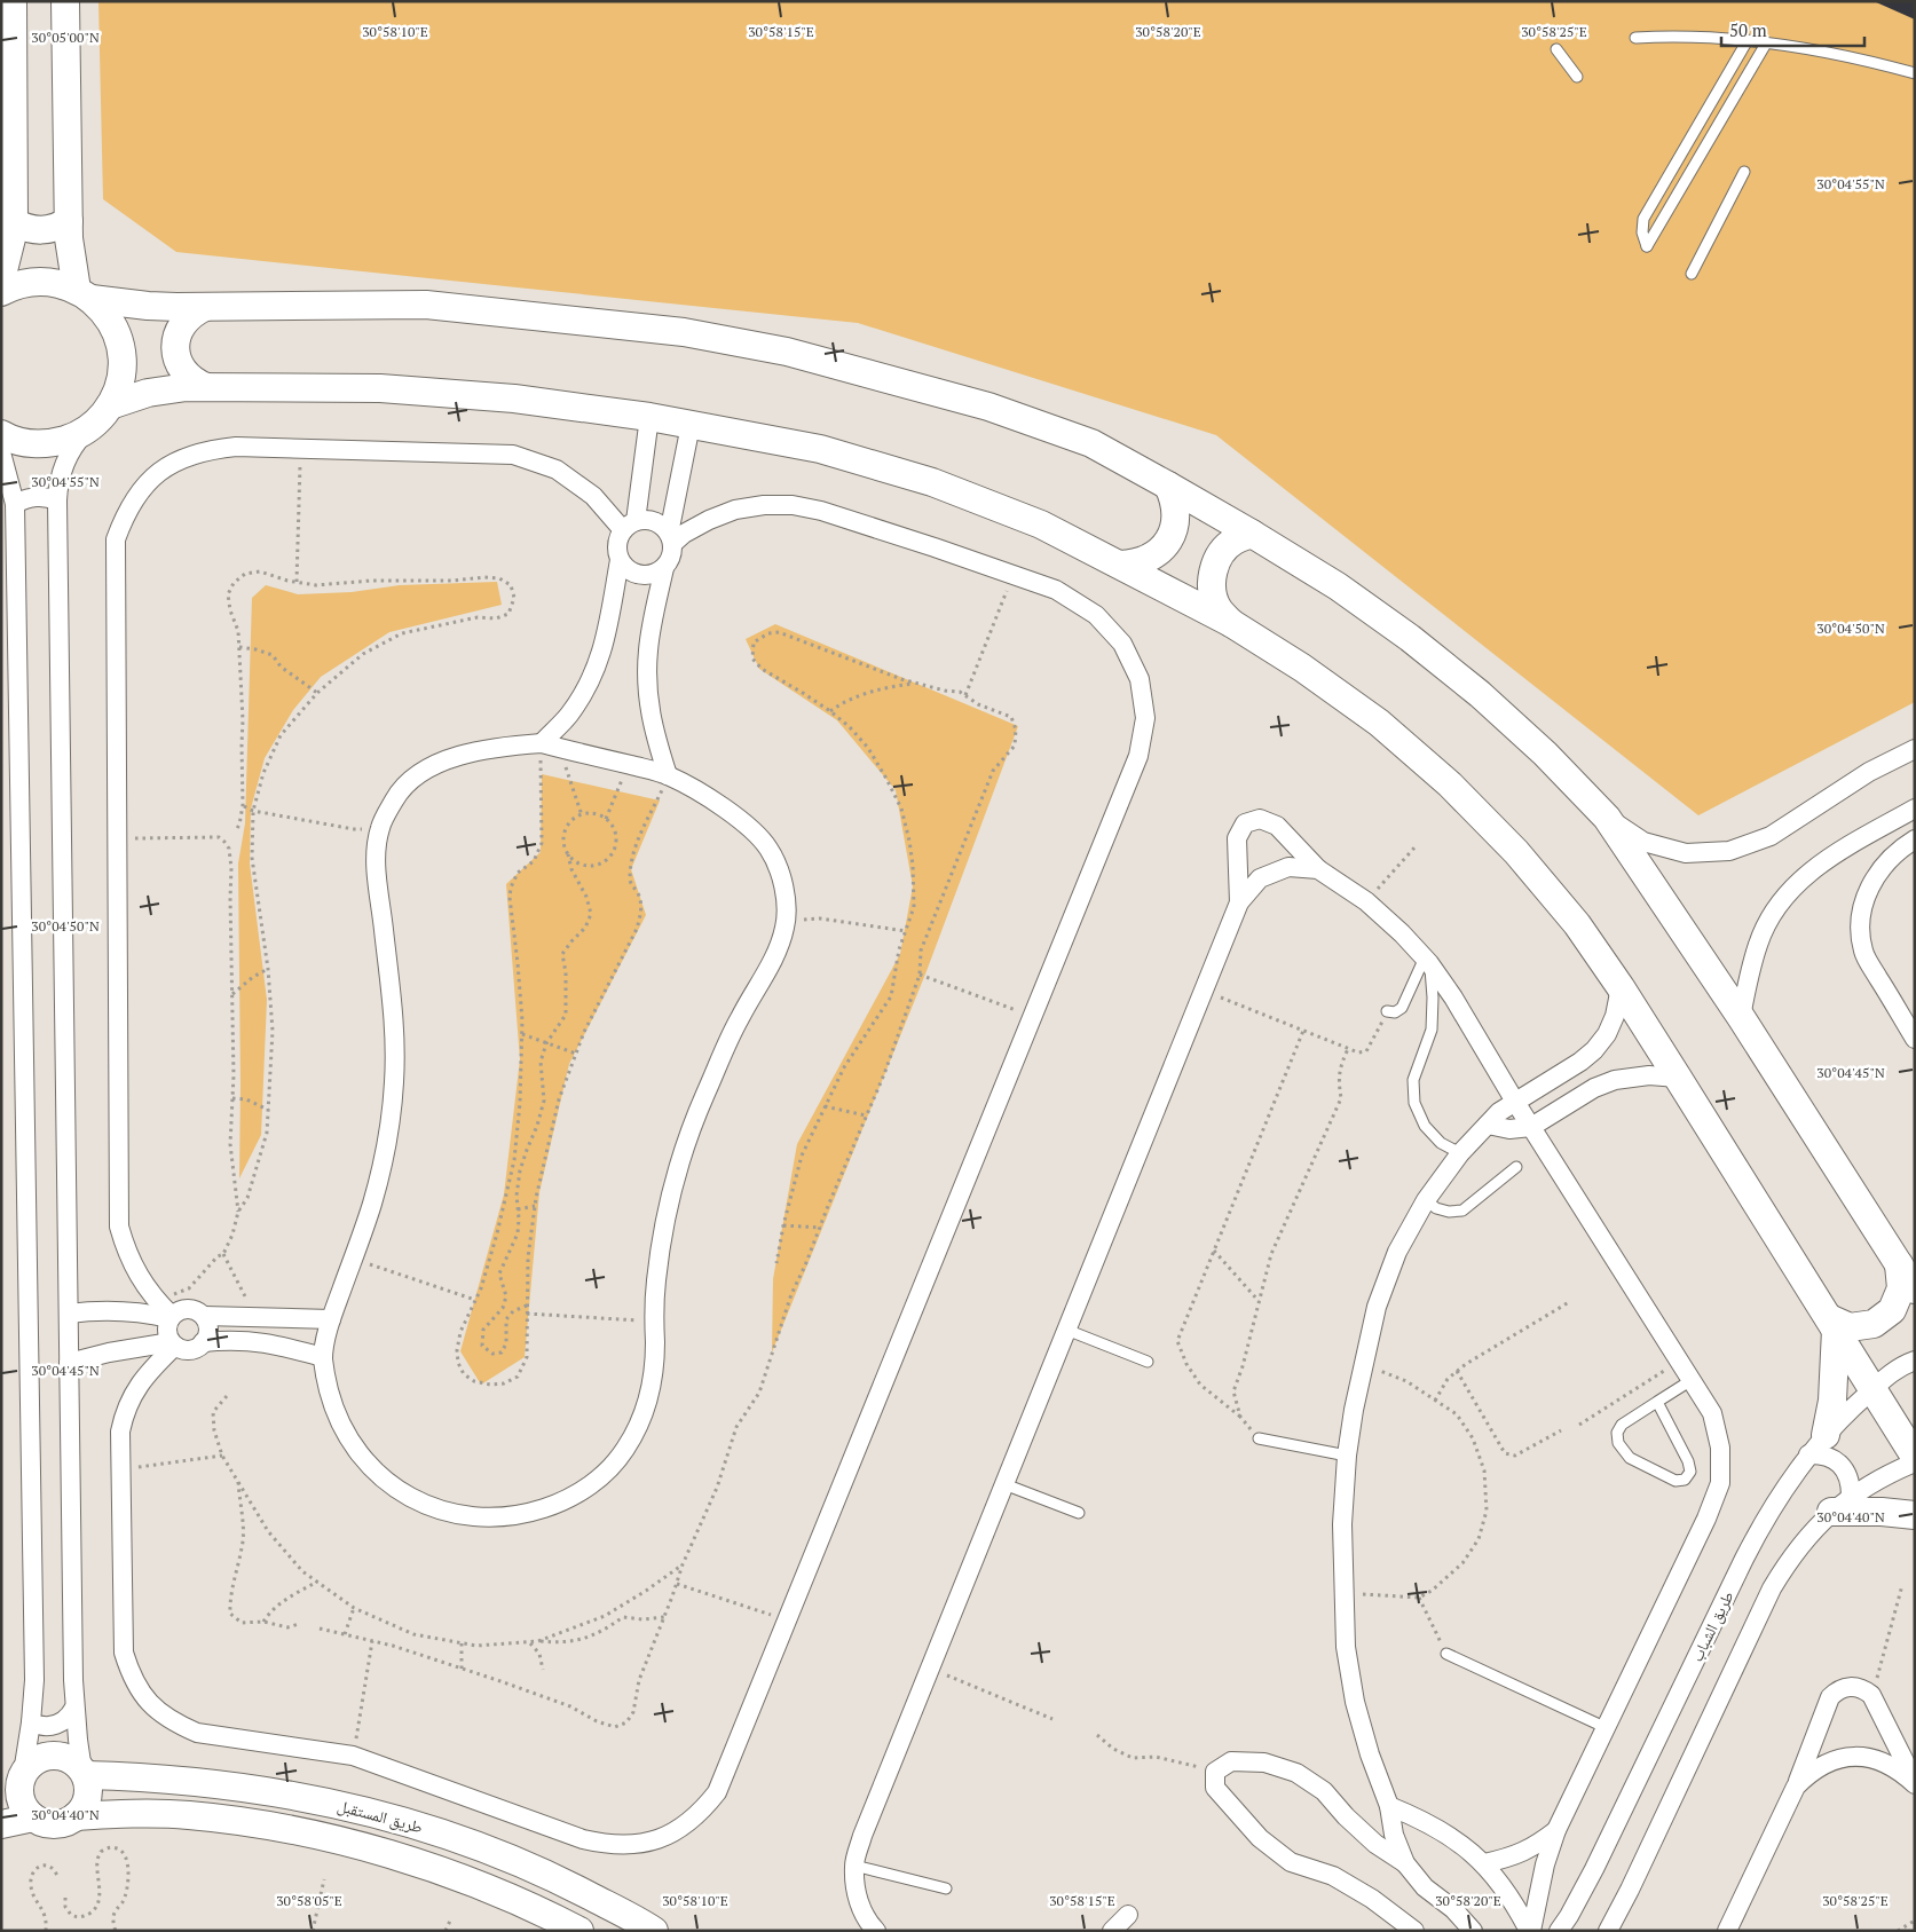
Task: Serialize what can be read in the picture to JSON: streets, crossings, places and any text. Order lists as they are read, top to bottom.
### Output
{
  "streets": {
    "street": ["طريق الشباب", "طريق المستقبل"]
  },
  "scale_bar": "50 m",
  "coordinates": [
    "30°58'10\"E",
    "30°58'15\"E",
    "30°58'20\"E",
    "30°58'25\"E",
    "30°05'00\"N",
    "30°04'55\"N",
    "30°04'50\"N",
    "30°04'45\"N",
    "30°04'40\"N",
    "30°58'05\"E"
  ]
}
